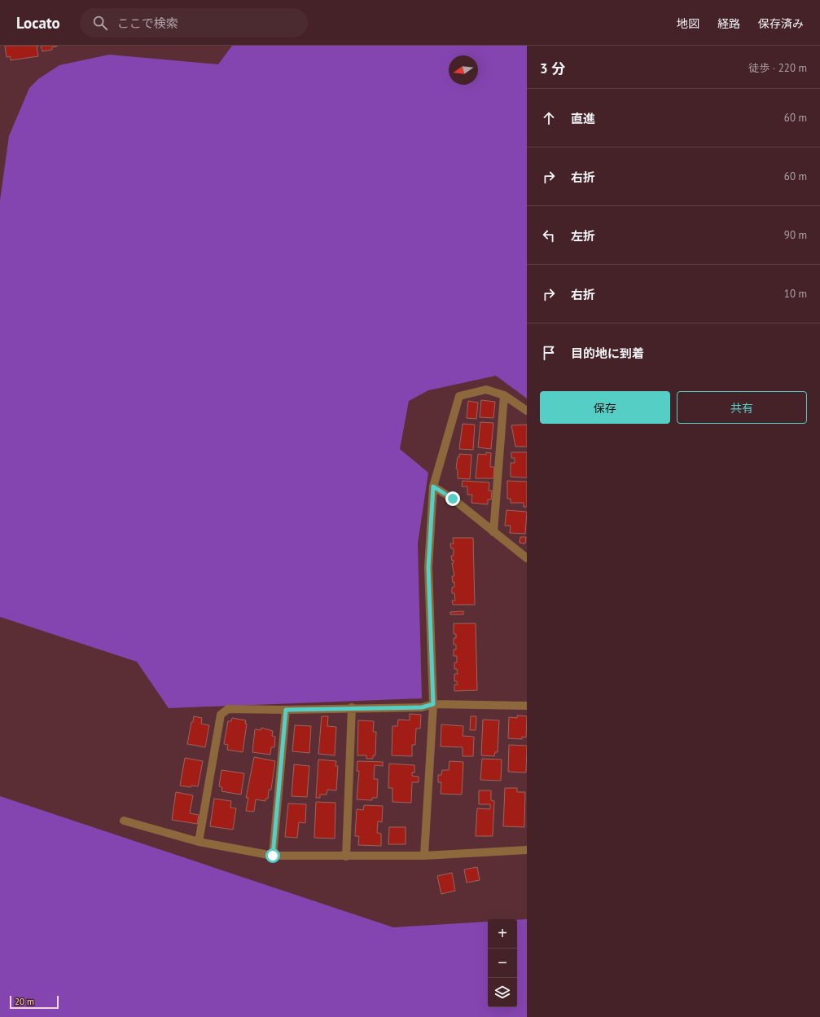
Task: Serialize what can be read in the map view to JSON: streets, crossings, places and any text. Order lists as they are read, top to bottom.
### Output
{
  "scale_bar": "20 m",
  "north": "left",
  "page": {
    "header": "Locato",
    "search": "ここで検索",
    "nav": ["地図", "経路", "保存済み"],
    "heading": ["3 分", "徒歩 · 220 m"],
    "list": [
      ["直進", "60 m"],
      ["右折", "60 m"],
      ["左折", "90 m"],
      ["右折", "10 m"],
      "目的地に到着"
    ],
    "buttons": ["保存", "共有"],
    "map_buttons": ["+", "−"],
    "scale": "20 m"
  }
}
